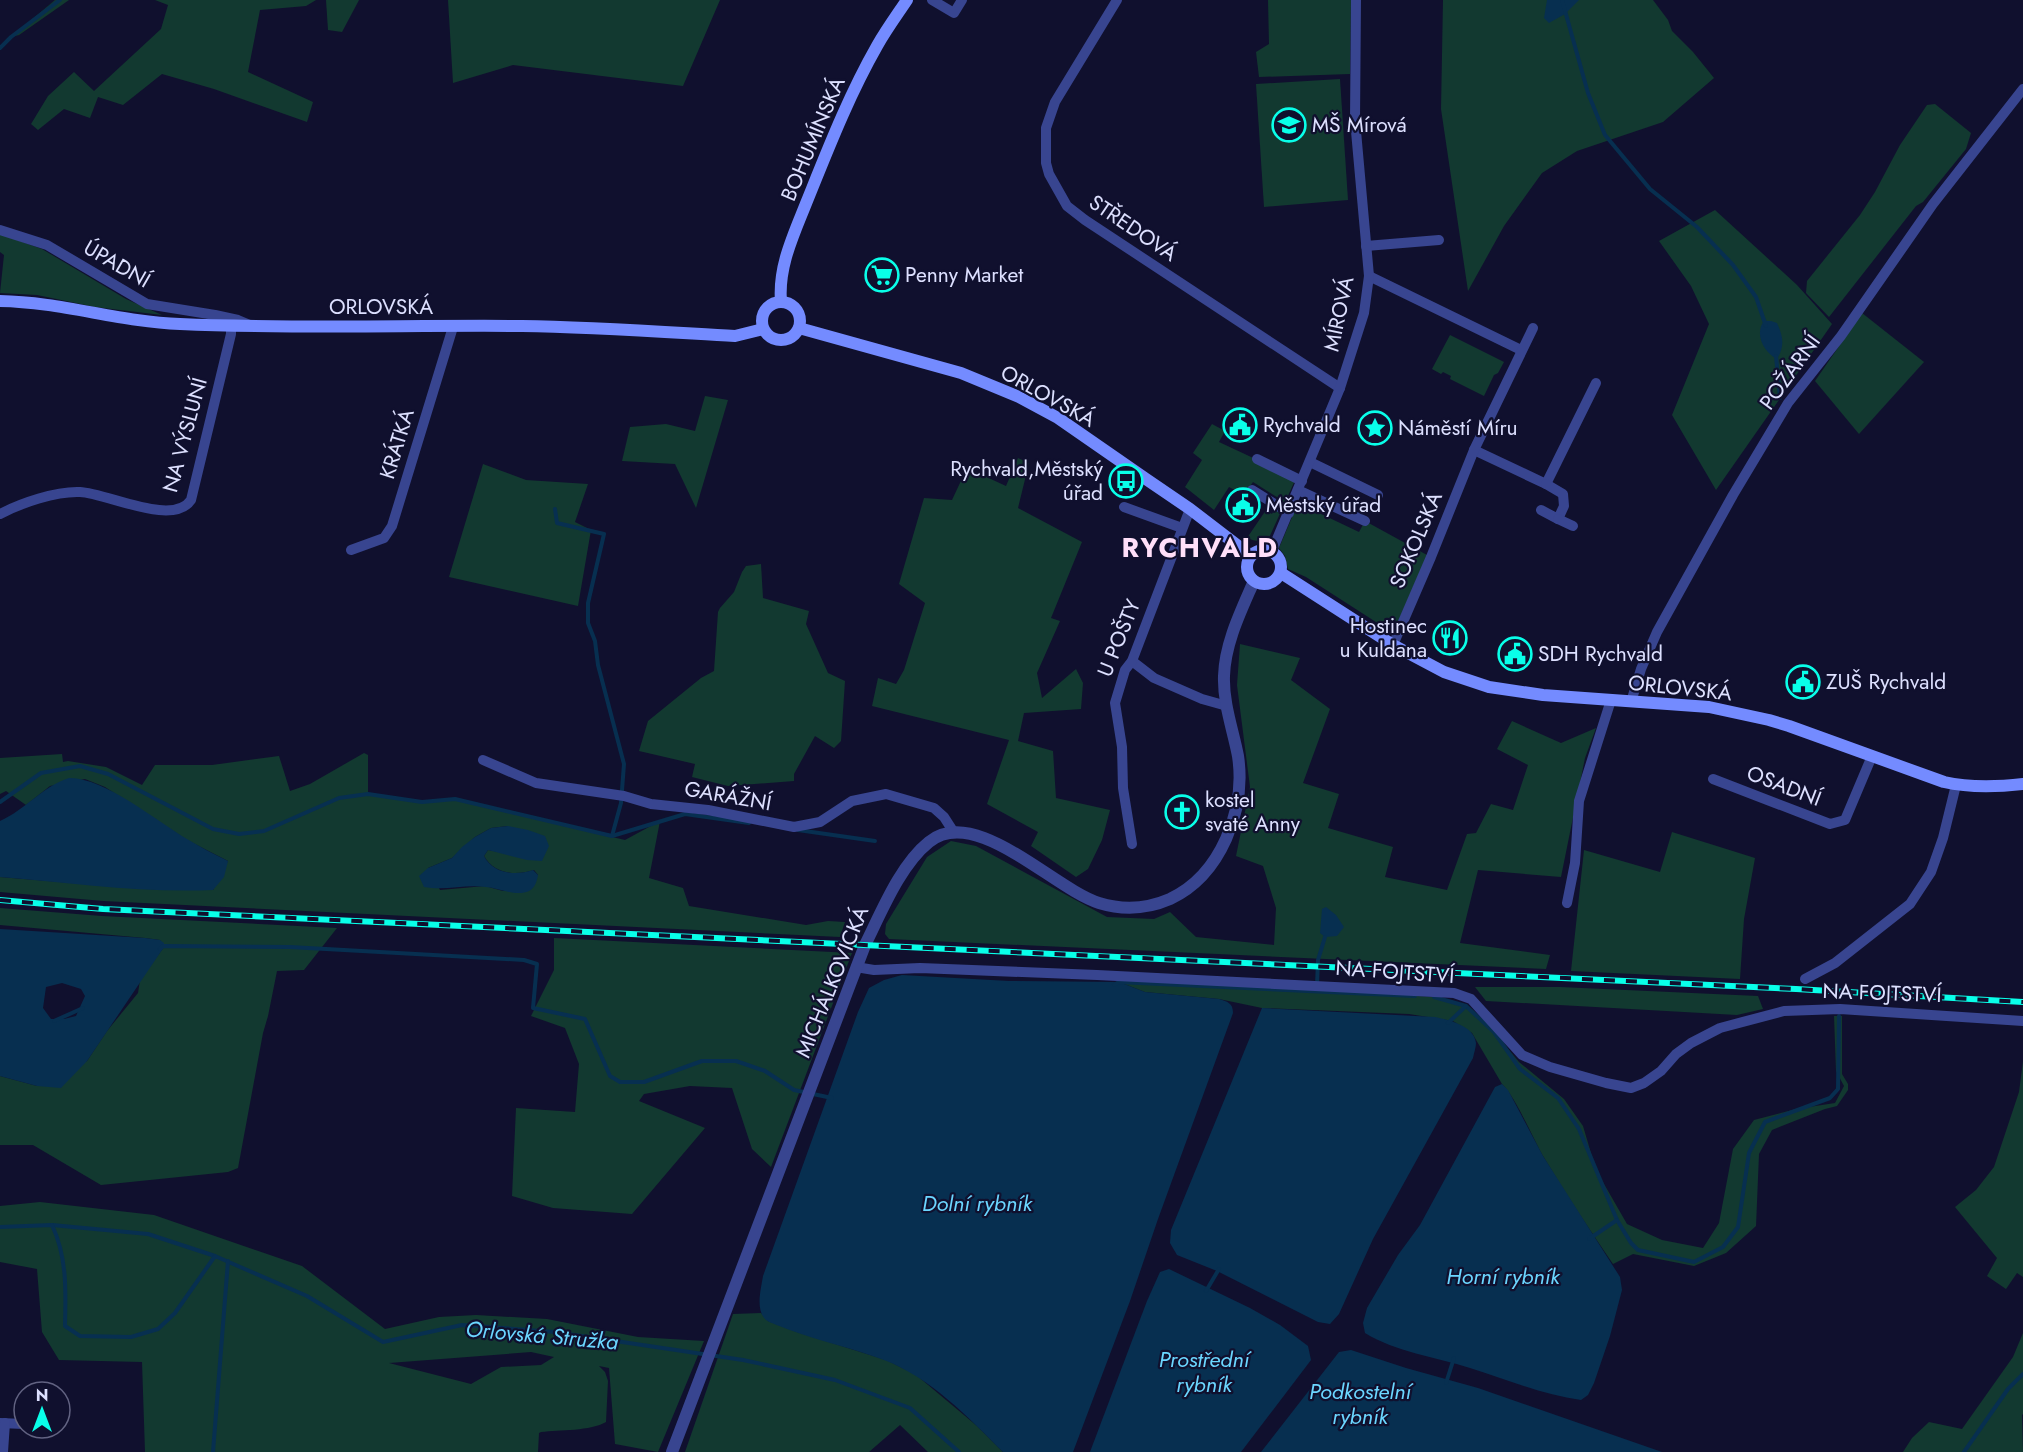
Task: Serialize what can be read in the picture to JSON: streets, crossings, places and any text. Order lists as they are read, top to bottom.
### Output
{
  "streets": {
    "main road": ["BOHUMÍNSKÁ", "ORLOVSKÁ"],
    "street": [
      "STŘEDOVÁ",
      "ÚPADNÍ",
      "MÍROVÁ",
      "POŽÁRNÍ",
      "NA VÝSLUNÍ",
      "KRÁTKÁ",
      "SOKOLSKÁ",
      "U POŠTY",
      "OSADNÍ",
      "GARÁŽNÍ",
      "NA FOJTSTVÍ",
      "MICHÁLKOVICKÁ"
    ]
  },
  "crossings": [
    ["BOHUMÍNSKÁ", "ORLOVSKÁ"],
    ["STŘEDOVÁ", "MÍROVÁ"],
    ["ÚPADNÍ", "ORLOVSKÁ"],
    ["ORLOVSKÁ", "MÍROVÁ"],
    ["ORLOVSKÁ", "POŽÁRNÍ"],
    ["ORLOVSKÁ", "NA VÝSLUNÍ"],
    ["ORLOVSKÁ", "KRÁTKÁ"],
    ["ORLOVSKÁ", "SOKOLSKÁ"],
    ["ORLOVSKÁ", "U POŠTY"],
    ["ORLOVSKÁ", "OSADNÍ"],
    ["GARÁŽNÍ", "MICHÁLKOVICKÁ"],
    ["NA FOJTSTVÍ", "MICHÁLKOVICKÁ"]
  ],
  "districts": ["RYCHVALD"],
  "water": [
    "Dolní rybník",
    "Horní rybník",
    "Orlovská Stružka",
    "Prostřední rybník",
    "Podkostelní rybník"
  ],
  "places": {
    "school or university": ["MŠ Mírová"],
    "supermarket": ["Penny Market"],
    "public building": [
      "Rychvald",
      "Městský úřad",
      "SDH Rychvald",
      "ZUŠ Rychvald"
    ],
    "place": ["Náměstí Míru"],
    "bus stop": ["Rychvald,Městský úřad"],
    "restaurant": ["Hostinec u Kuldana"],
    "church": ["kostel svaté Anny"]
  },
  "north": "top"
}
